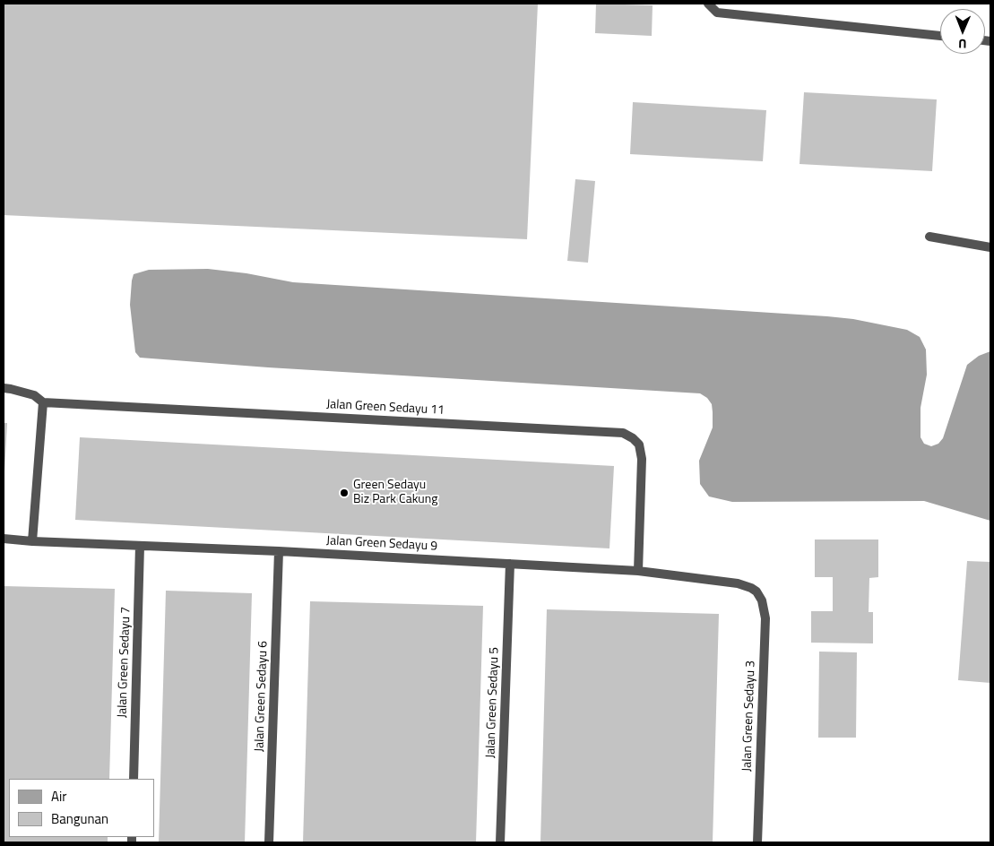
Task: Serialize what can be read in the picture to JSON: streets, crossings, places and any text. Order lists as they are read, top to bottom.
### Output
{
  "streets": {
    "lane": [
      "Jalan Green Sedayu 11",
      "Jalan Green Sedayu 9",
      "Jalan Green Sedayu 7",
      "Jalan Green Sedayu 6",
      "Jalan Green Sedayu 5",
      "Jalan Green Sedayu 3"
    ]
  },
  "crossings": [
    ["Jalan Green Sedayu 11", "Jalan Green Sedayu 9"],
    ["Jalan Green Sedayu 9", "Jalan Green Sedayu 7"],
    ["Jalan Green Sedayu 9", "Jalan Green Sedayu 6"],
    ["Jalan Green Sedayu 9", "Jalan Green Sedayu 5"],
    ["Jalan Green Sedayu 9", "Jalan Green Sedayu 3"]
  ],
  "places": ["Green Sedayu Biz Park Cakung"],
  "legend": ["Air", "Bangunan"],
  "north": "bottom"
}
